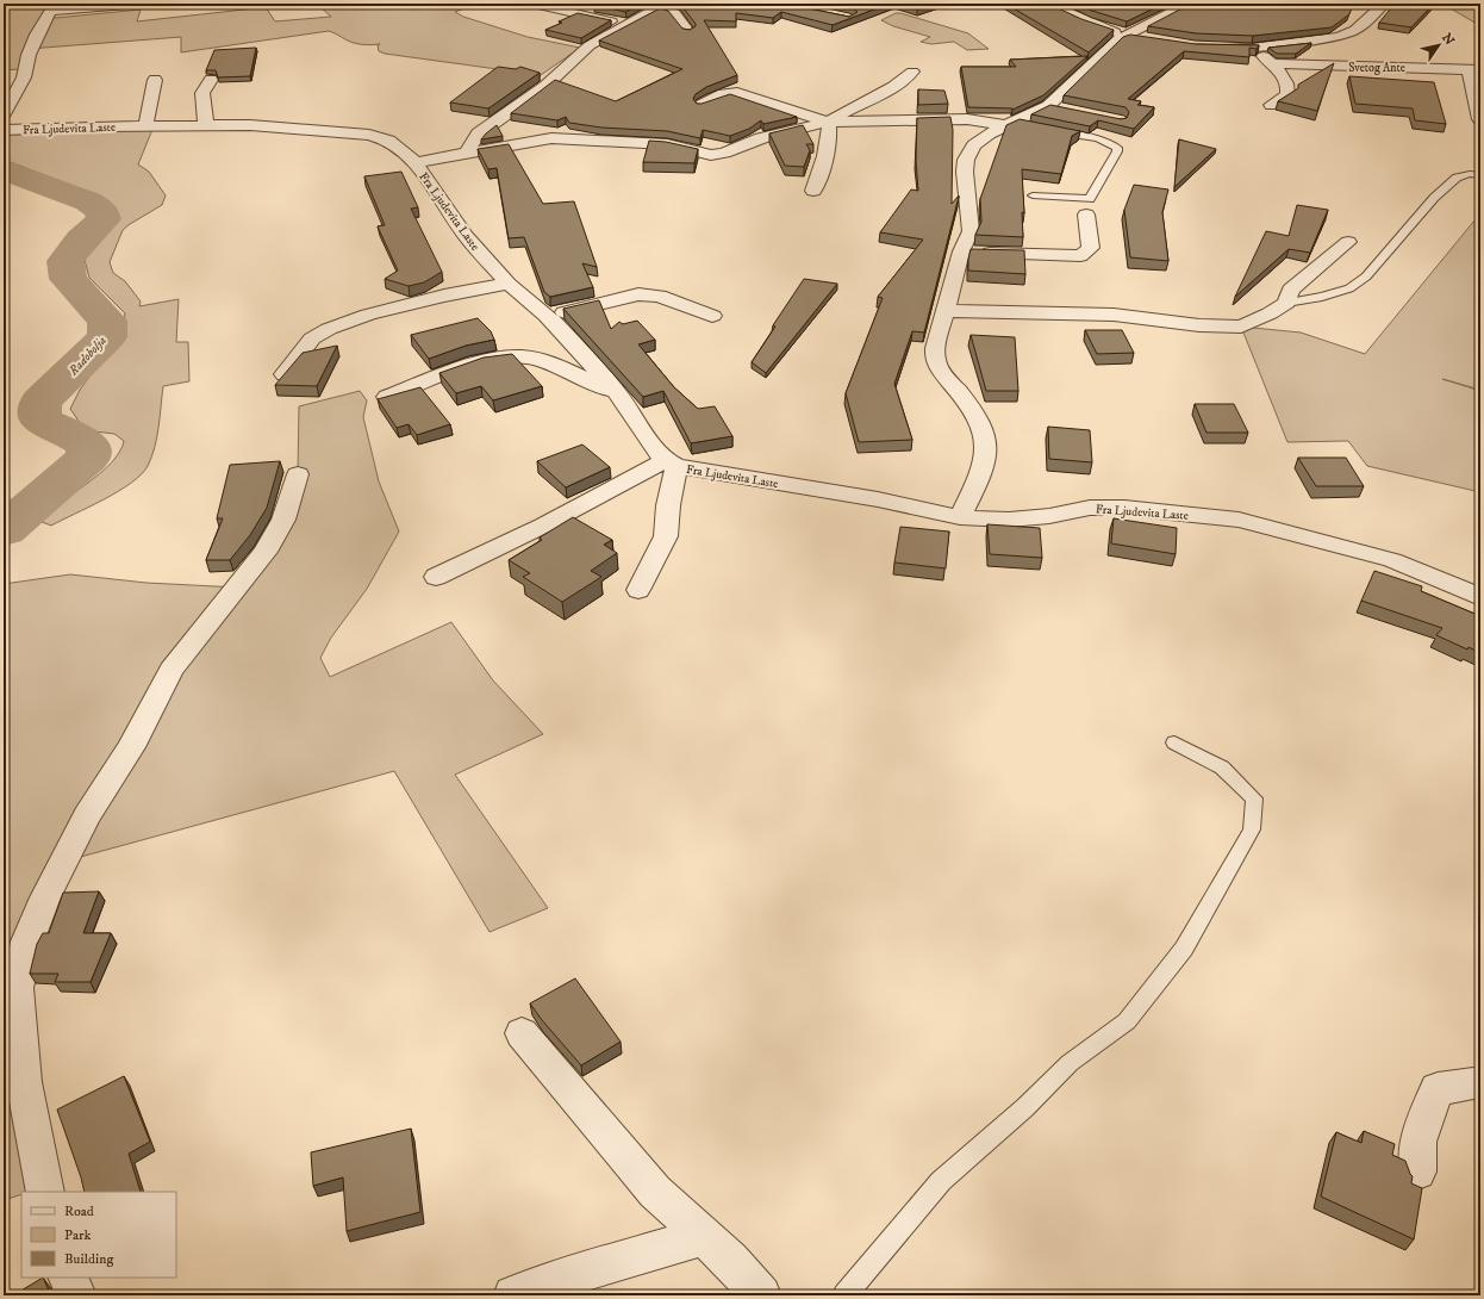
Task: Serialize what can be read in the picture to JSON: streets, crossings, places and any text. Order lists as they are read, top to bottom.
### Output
{
  "streets": {
    "street": ["Svetog Ante", "Fra Ljudevita Laste"]
  },
  "water": ["Radobolja"],
  "legend": ["Road", "Park", "Building"],
  "north": "top right"
}
